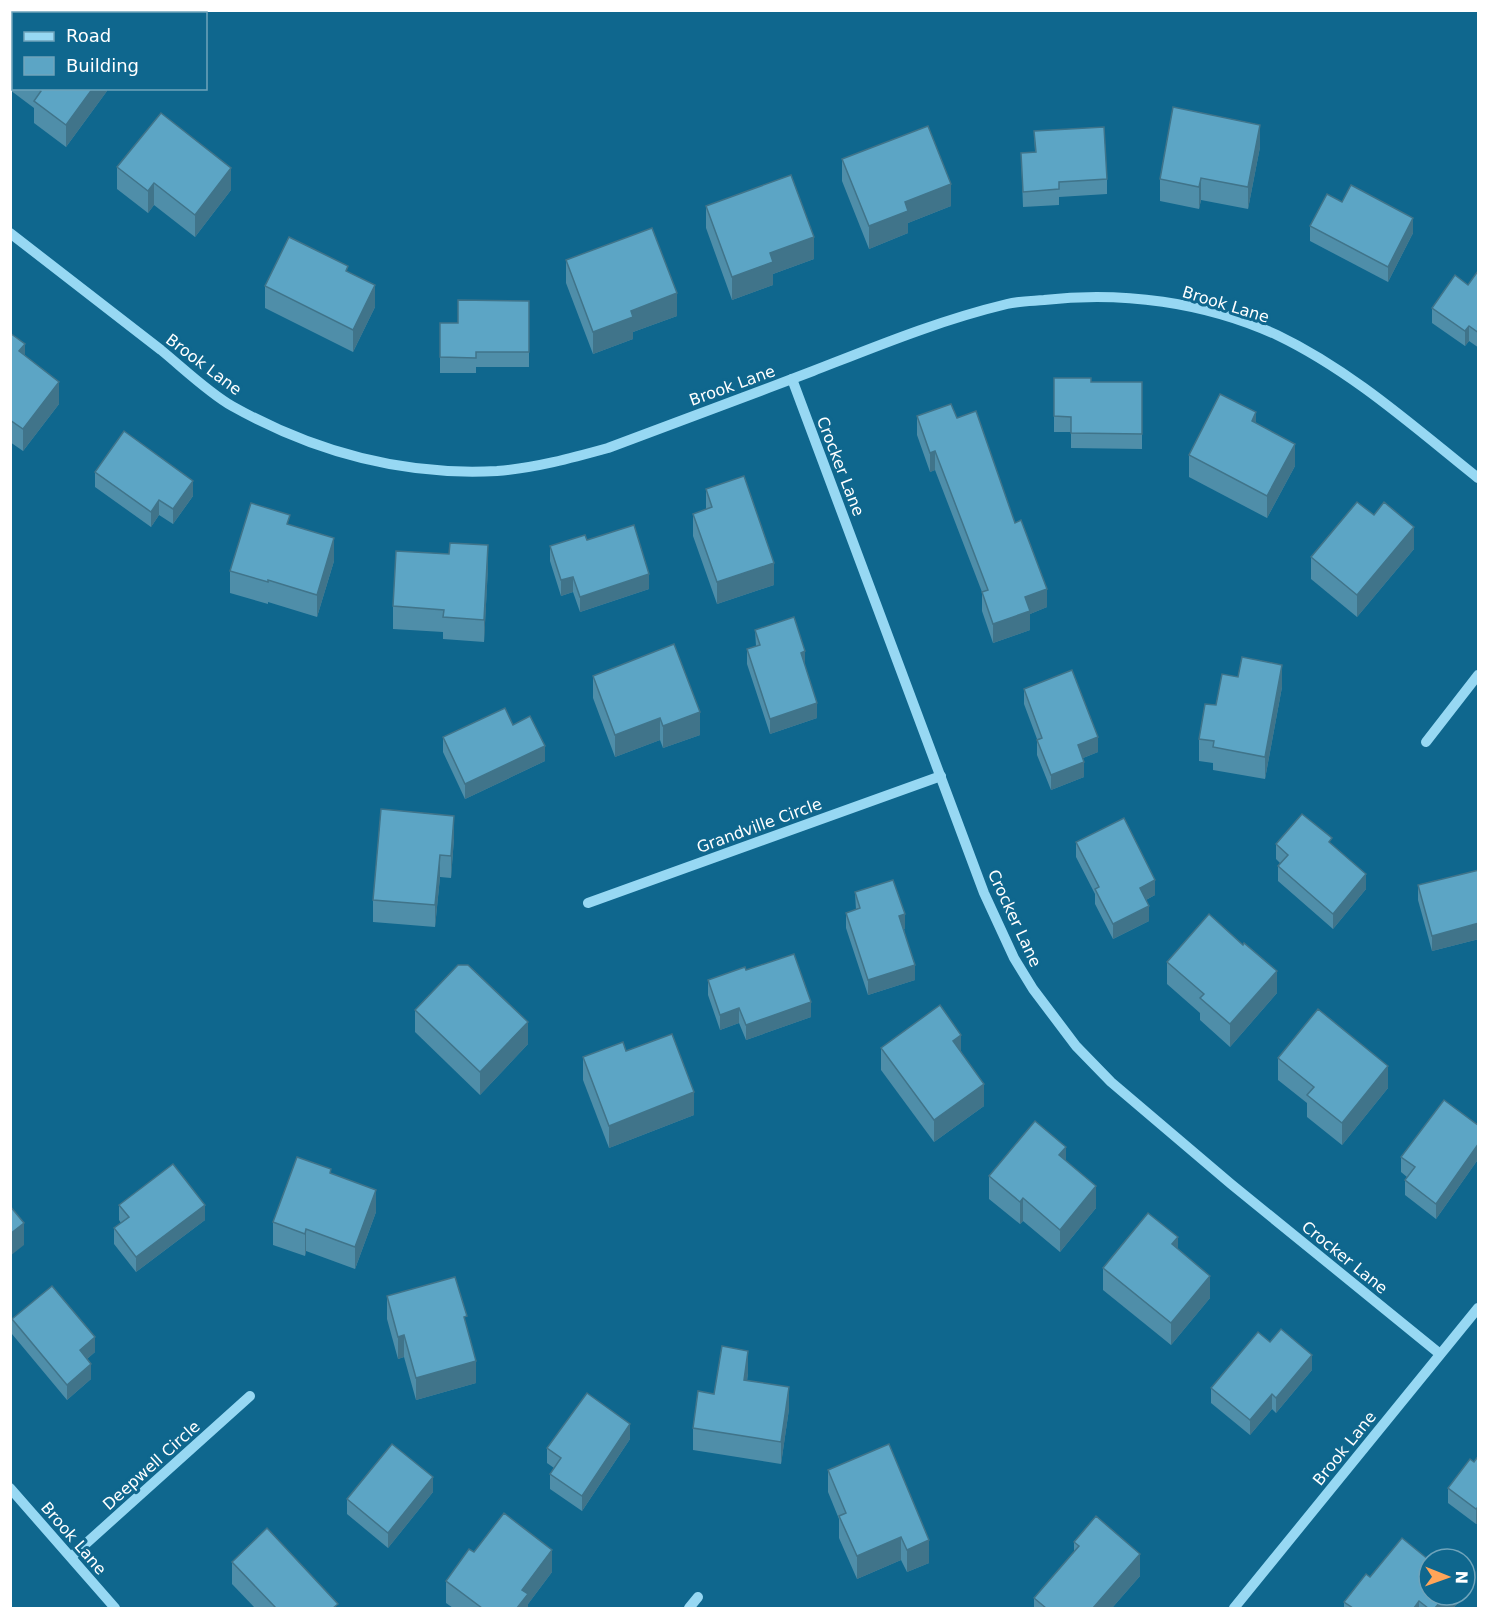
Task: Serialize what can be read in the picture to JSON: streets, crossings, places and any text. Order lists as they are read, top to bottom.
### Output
{
  "streets": {
    "street": [
      "Brook Lane",
      "Crocker Lane",
      "Grandville Circle",
      "Deepwell Circle"
    ]
  },
  "crossings": [
    ["Brook Lane", "Crocker Lane"],
    ["Brook Lane", "Deepwell Circle"],
    ["Crocker Lane", "Grandville Circle"]
  ],
  "legend": ["Road", "Building"],
  "north": "right"
}
